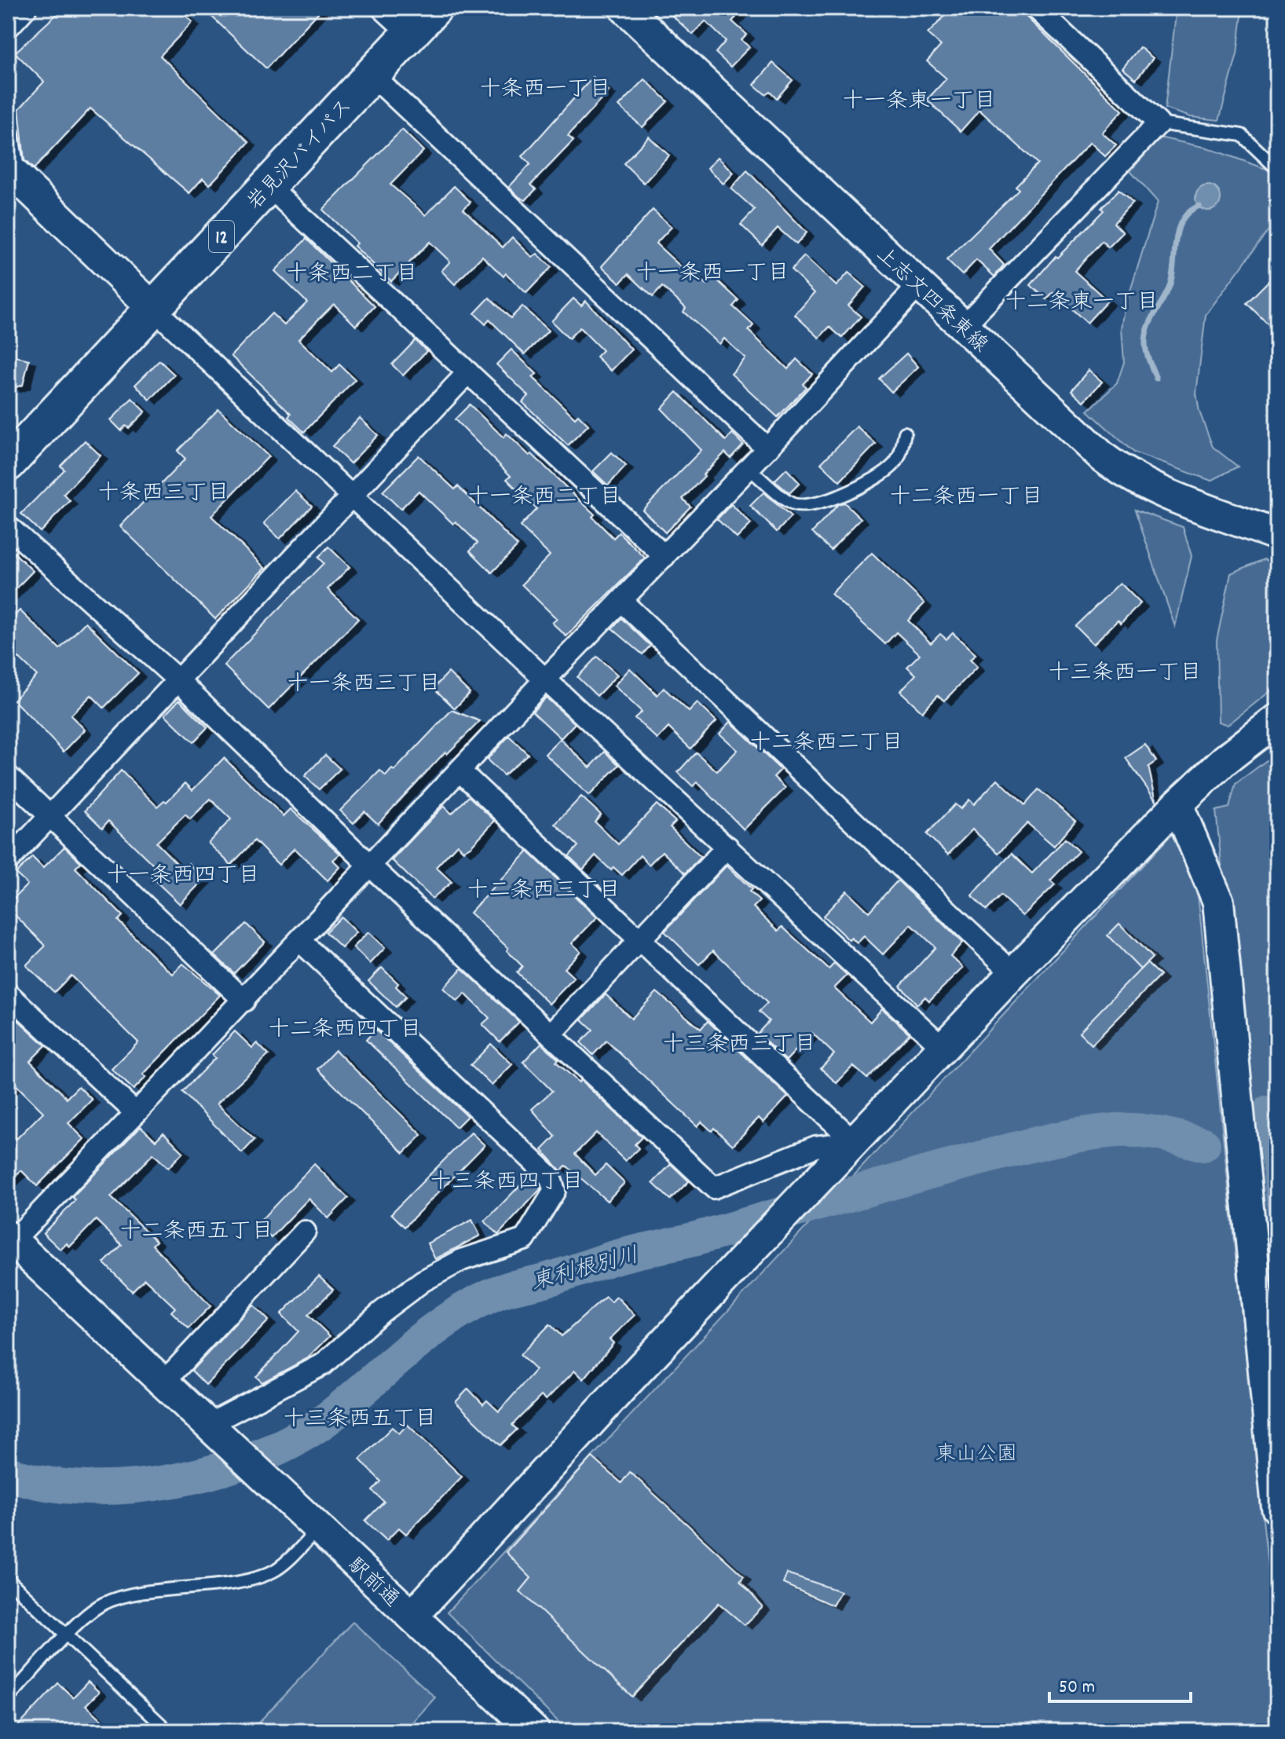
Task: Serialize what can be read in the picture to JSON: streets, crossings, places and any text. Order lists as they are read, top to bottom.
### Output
{
  "streets": {
    "highway": ["岩見沢バイパス", "12"],
    "street": ["上志文四条東線", "駅前通"]
  },
  "districts": [
    "十条西一丁目",
    "十一条東一丁目",
    "十一条西一丁目",
    "十条西二丁目",
    "十二条東一丁目",
    "十条西三丁目",
    "十一条西二丁目",
    "十二条西一丁目",
    "十三条西一丁目",
    "十一条西三丁目",
    "十二条西二丁目",
    "十一条西四丁目",
    "十二条西三丁目",
    "十二条西四丁目",
    "十三条西三丁目",
    "十三条西四丁目",
    "十二条西五丁目",
    "十三条西五丁目"
  ],
  "water": ["東利根別川"],
  "parks": ["東山公園"],
  "scale_bar": "50 m"
}
